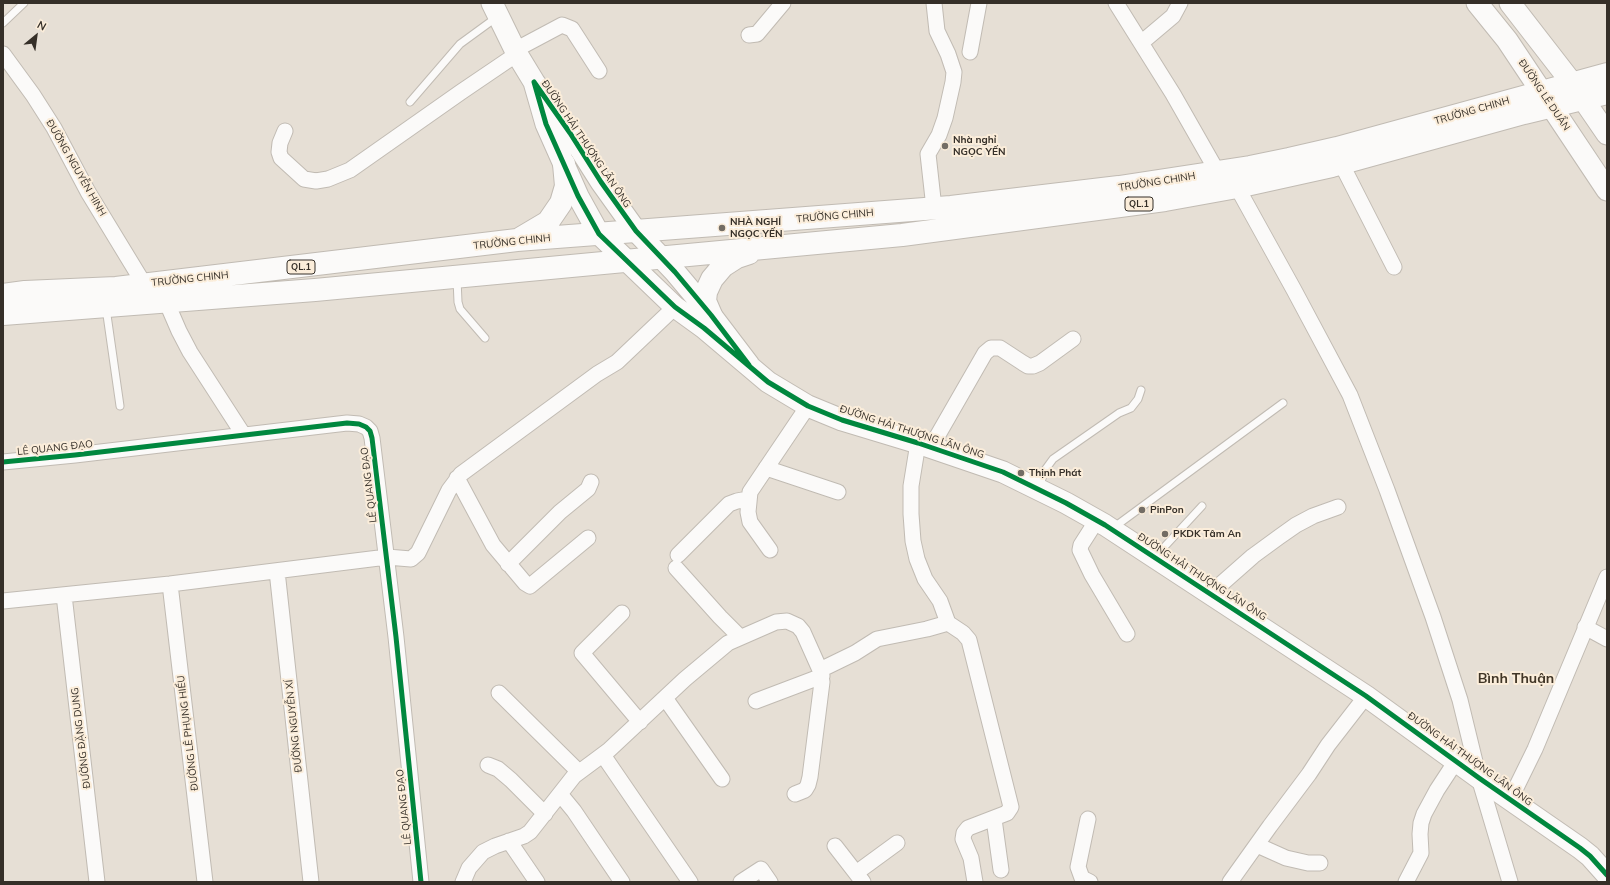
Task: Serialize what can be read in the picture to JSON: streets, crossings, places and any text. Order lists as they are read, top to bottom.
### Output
{
  "streets": {
    "highway": ["TRƯỜNG CHINH", "QL.1"],
    "street": [
      "ĐƯỜNG LÊ DUẨN",
      "ĐƯỜNG HẢI THƯỢNG LÃN ÔNG",
      "ĐƯỜNG NGUYỄN HINH",
      "LÊ QUANG ĐẠO",
      "ĐƯỜNG NGUYỄN XÍ",
      "ĐƯỜNG LÊ PHỤNG HIỂU",
      "ĐƯỜNG ĐẶNG DUNG"
    ]
  },
  "crossings": [
    ["ĐƯỜNG LÊ DUẨN", "TRƯỜNG CHINH"],
    ["TRƯỜNG CHINH", "ĐƯỜNG HẢI THƯỢNG LÃN ÔNG"],
    ["TRƯỜNG CHINH", "ĐƯỜNG NGUYỄN HINH"]
  ],
  "districts": ["Bình Thuận"],
  "places": [
    "Nhà nghỉ NGỌC YẾN",
    "NHÀ NGHỈ NGỌC YẾN",
    "Thịnh Phát",
    "PinPon",
    "PKDK Tâm An"
  ],
  "north": "top right"
}
